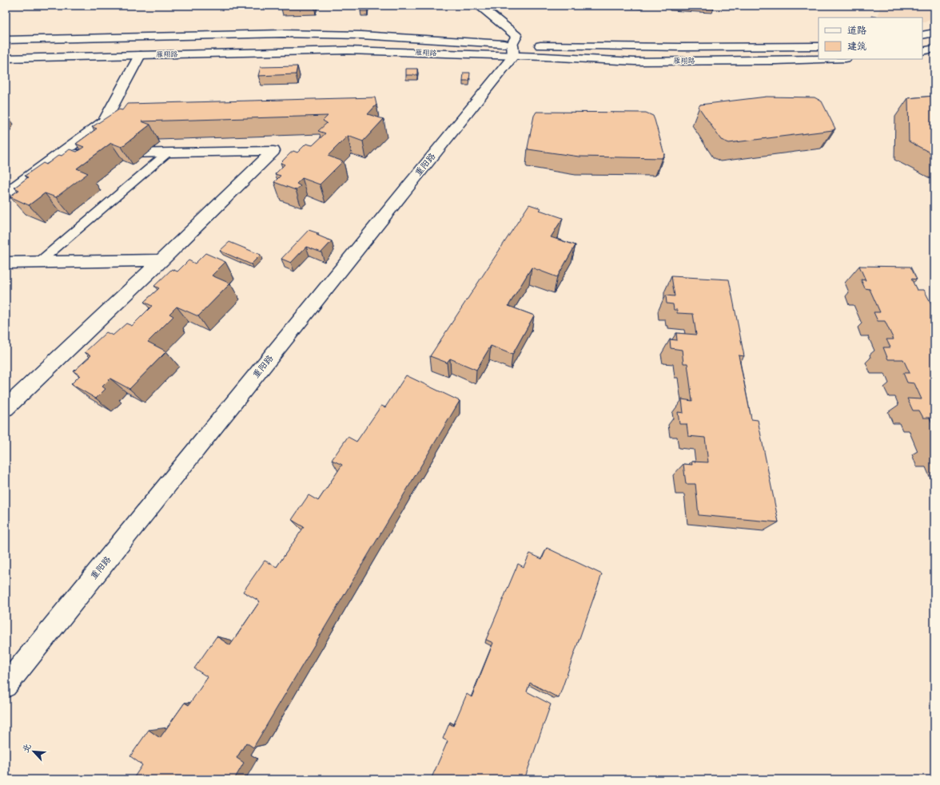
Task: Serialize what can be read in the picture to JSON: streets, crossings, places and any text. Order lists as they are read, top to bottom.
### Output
{
  "streets": {
    "main road": ["雁翔路", "重阳路"]
  },
  "crossings": [
    ["雁翔路", "重阳路"]
  ],
  "legend": ["道路", "建筑"],
  "north": "top left"
}
